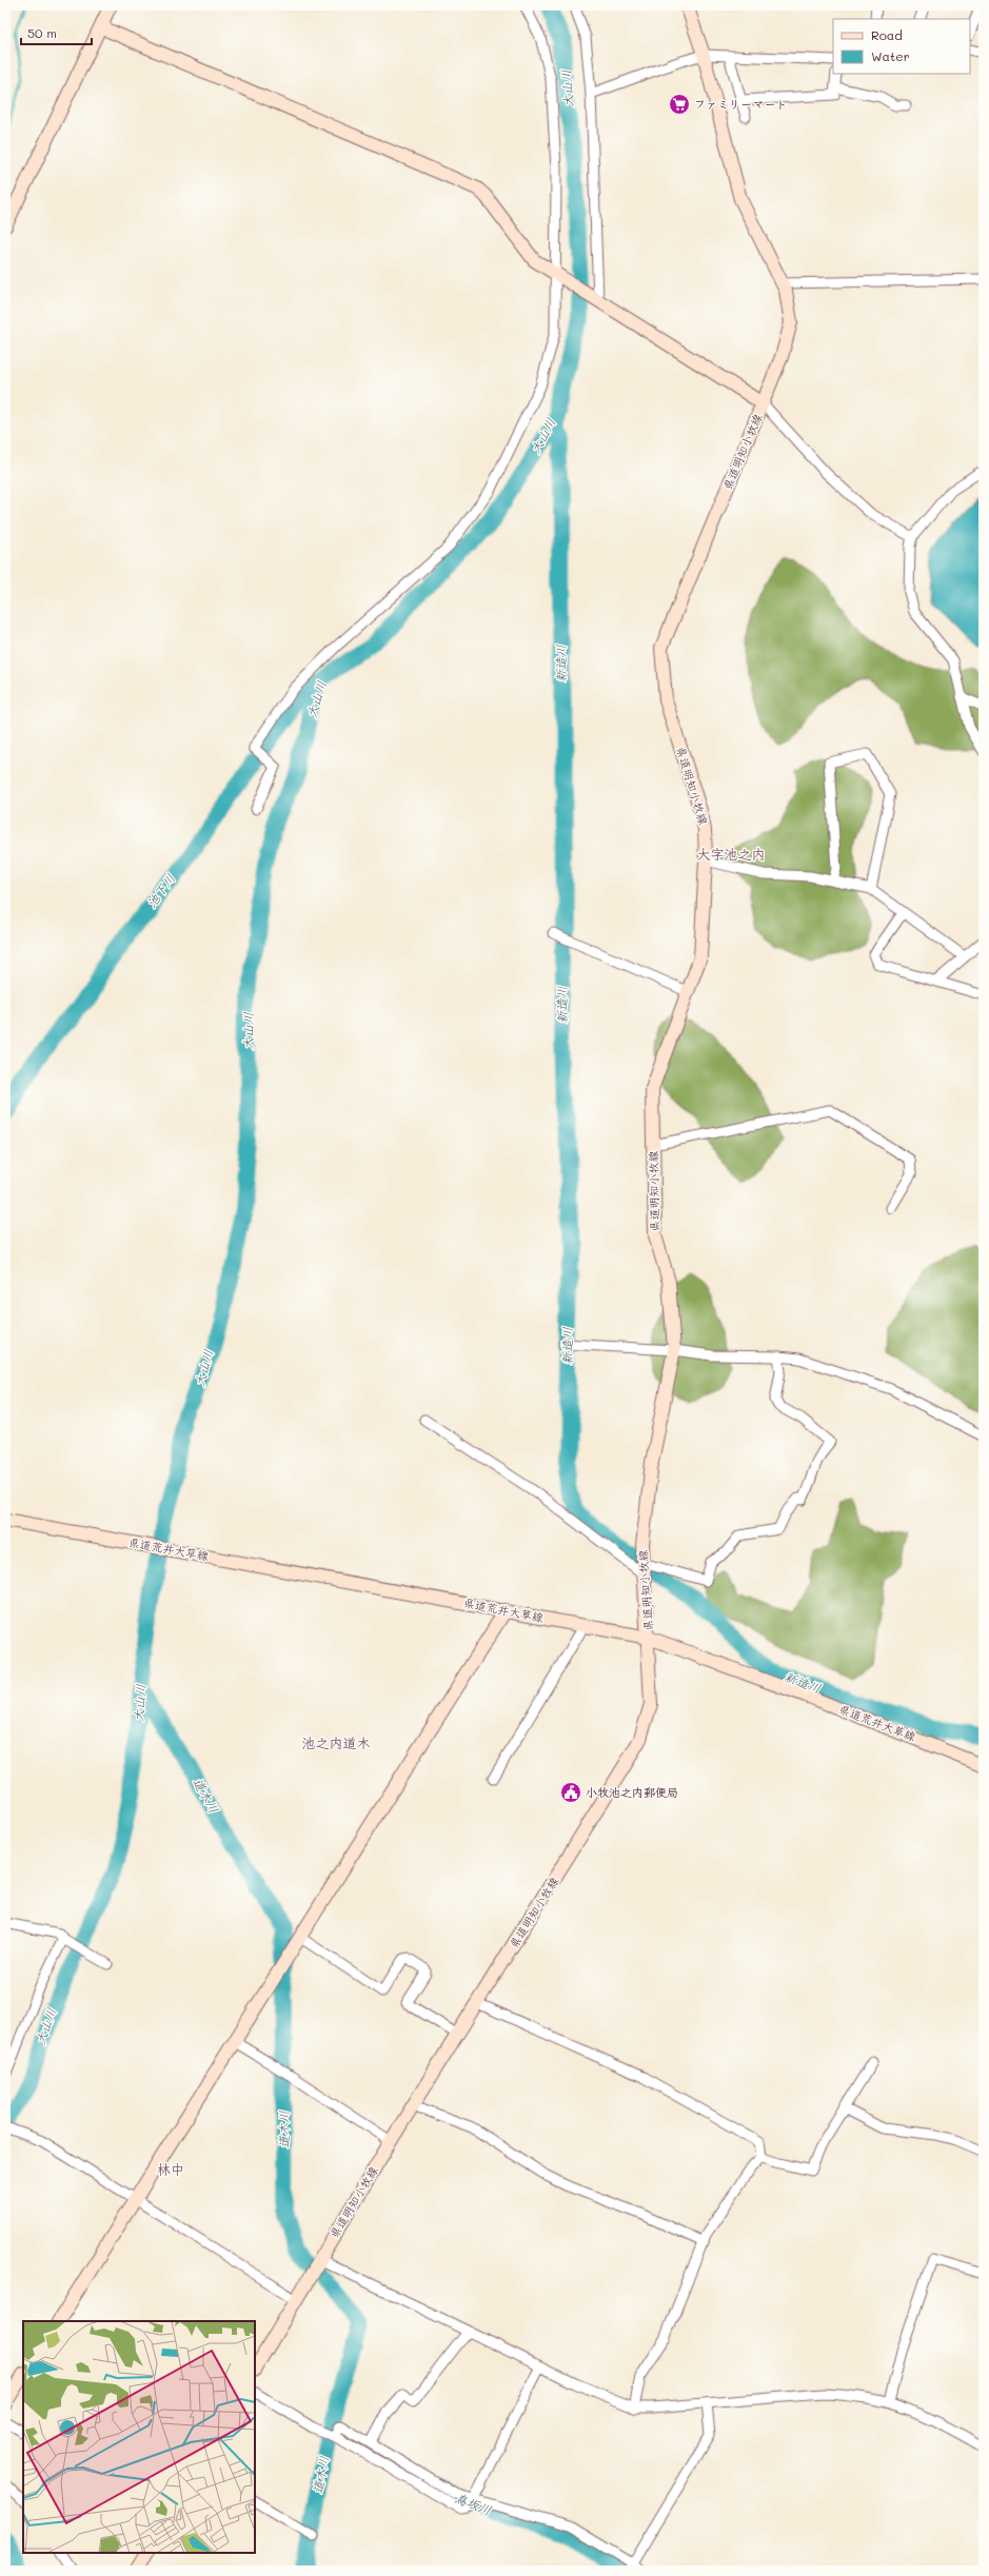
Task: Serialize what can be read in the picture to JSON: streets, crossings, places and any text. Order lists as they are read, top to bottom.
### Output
{
  "streets": {
    "main road": ["県道明知小牧線", "県道荒井大草線"]
  },
  "crossings": [
    ["県道明知小牧線", "県道荒井大草線"]
  ],
  "districts": ["大字池之内", "池之内道木", "林中"],
  "water": [
    "大山川",
    "新造川",
    "池下川",
    "道木川",
    "鳥坂川"
  ],
  "places": {
    "supermarket": ["ファミリーマート"],
    "public building": ["小牧池之内郵便局"]
  },
  "legend": ["Road", "Water"],
  "scale_bar": "50 m"
}
